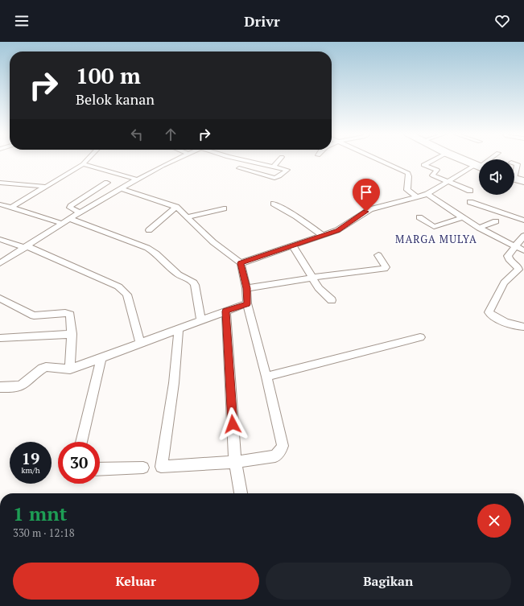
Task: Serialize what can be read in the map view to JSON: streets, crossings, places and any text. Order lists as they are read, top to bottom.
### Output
{
  "districts": ["MARGA MULYA"],
  "page": {
    "header": "Drivr",
    "turn": ["100 m", "Belok kanan"],
    "speed": "19 km/h",
    "limit": "30",
    "heading": ["1 mnt", "330 m · 12:18"],
    "buttons": ["Keluar", "Bagikan"]
  }
}
